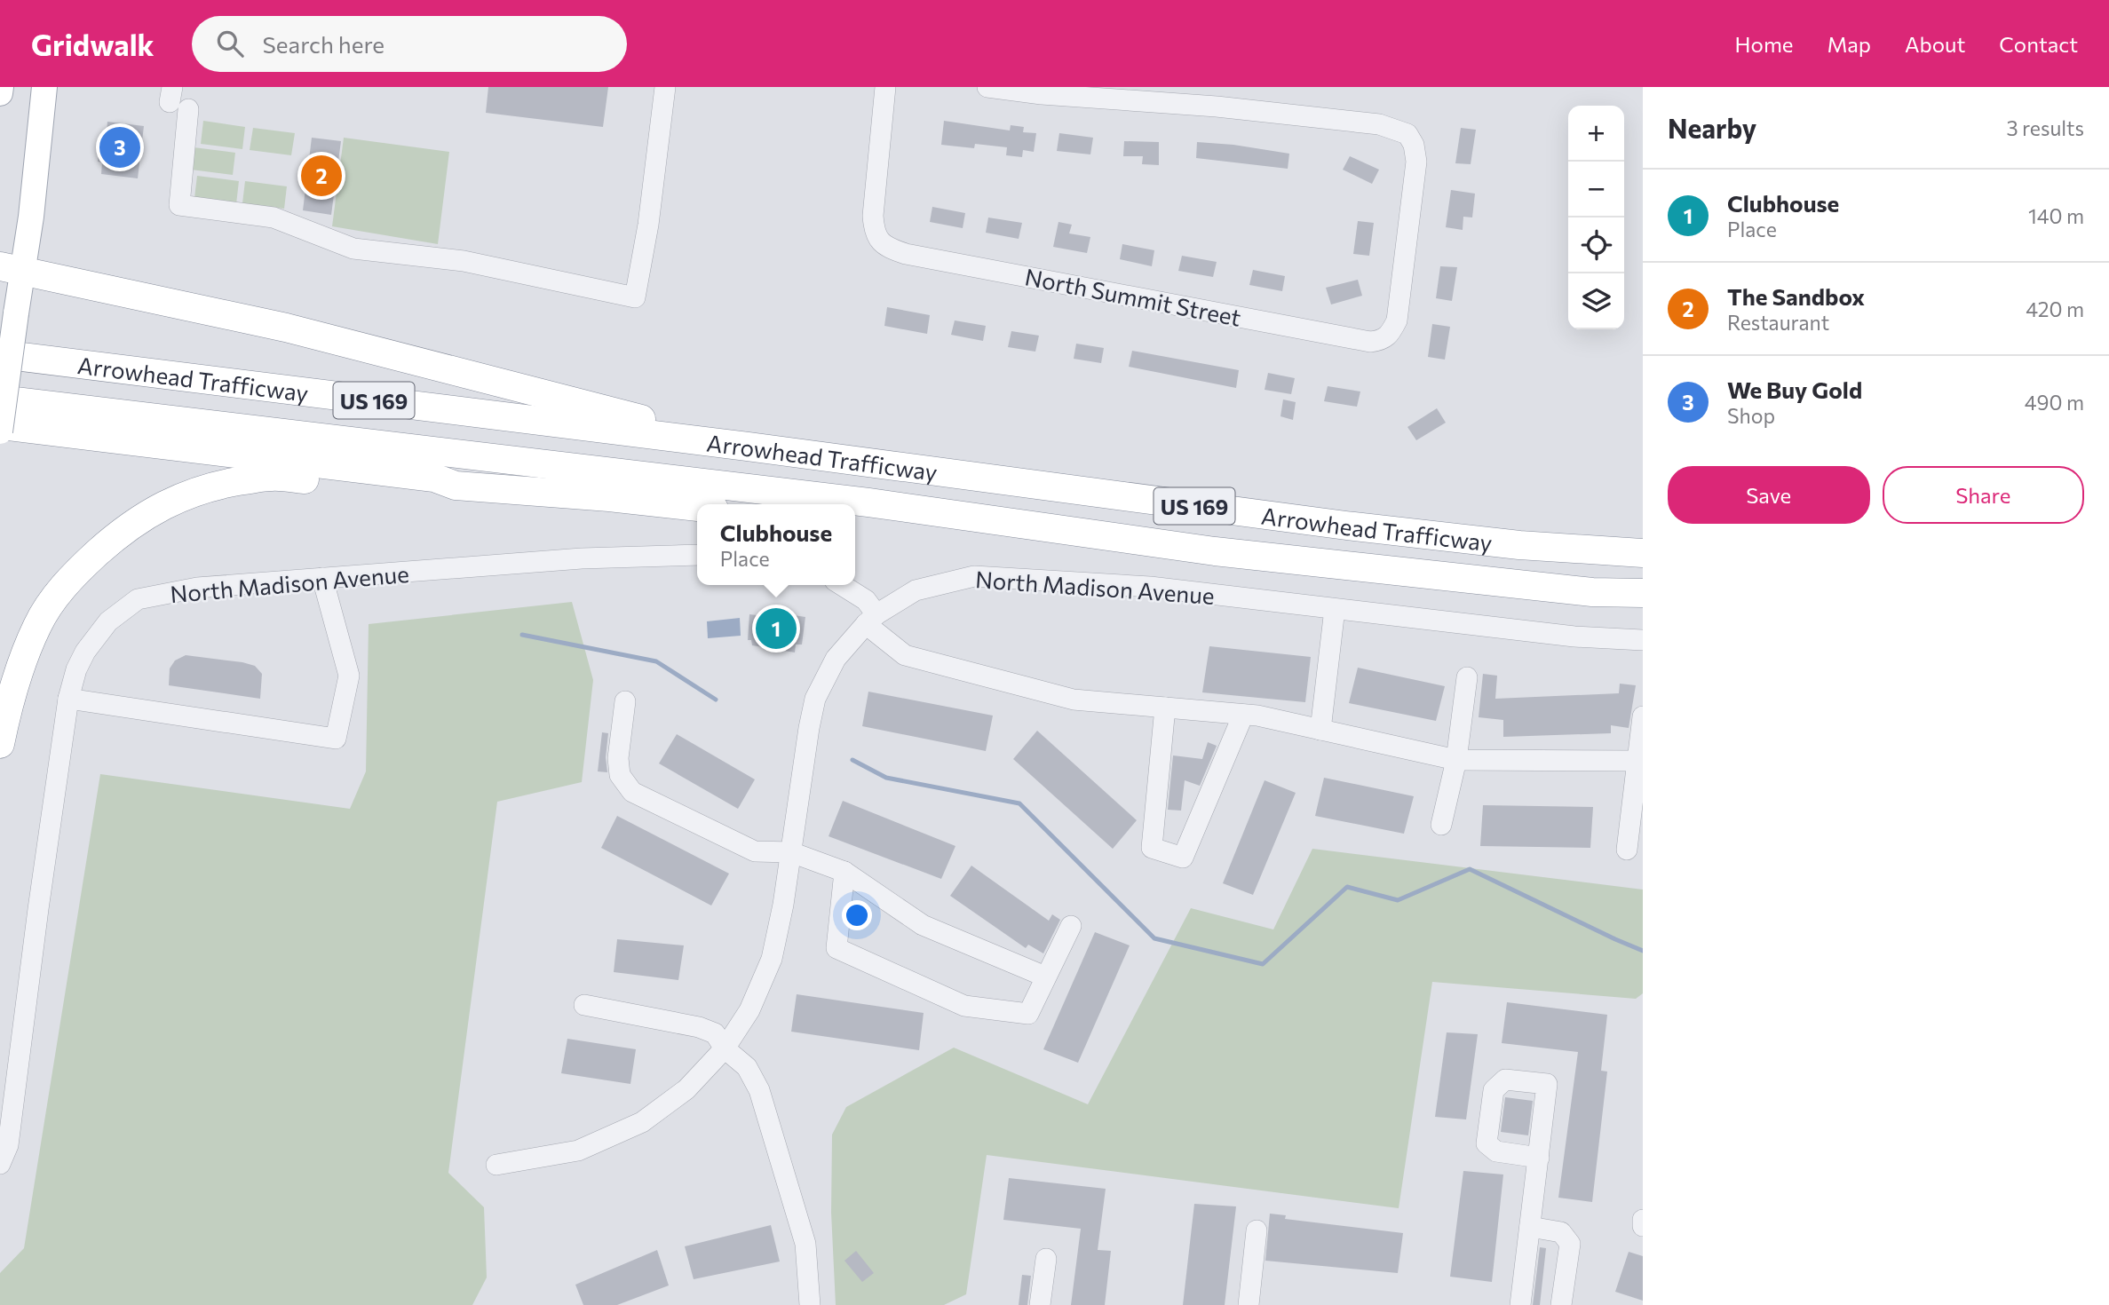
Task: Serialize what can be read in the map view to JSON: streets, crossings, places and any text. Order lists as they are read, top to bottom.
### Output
{
  "streets": {
    "highway": ["Arrowhead Trafficway", "US 169"],
    "street": ["North Summit Street", "North Madison Avenue"]
  },
  "page": {
    "header": "Gridwalk",
    "search": "Search here",
    "nav": [
      "Home",
      "Map",
      "About",
      "Contact"
    ],
    "heading": ["Nearby", "3 results"],
    "map_buttons": ["+", "−"],
    "pins": ["3", "2", "1"],
    "list": [
      {
        "mark": "1",
        "name": "Clubhouse",
        "note": "Place",
        "value": "140 m"
      },
      {
        "mark": "2",
        "name": "The Sandbox",
        "note": "Restaurant",
        "value": "420 m"
      },
      {
        "mark": "3",
        "name": "We Buy Gold",
        "note": "Shop",
        "value": "490 m"
      }
    ],
    "buttons": ["Save", "Share"],
    "popup": ["Clubhouse", "Place"]
  }
}
